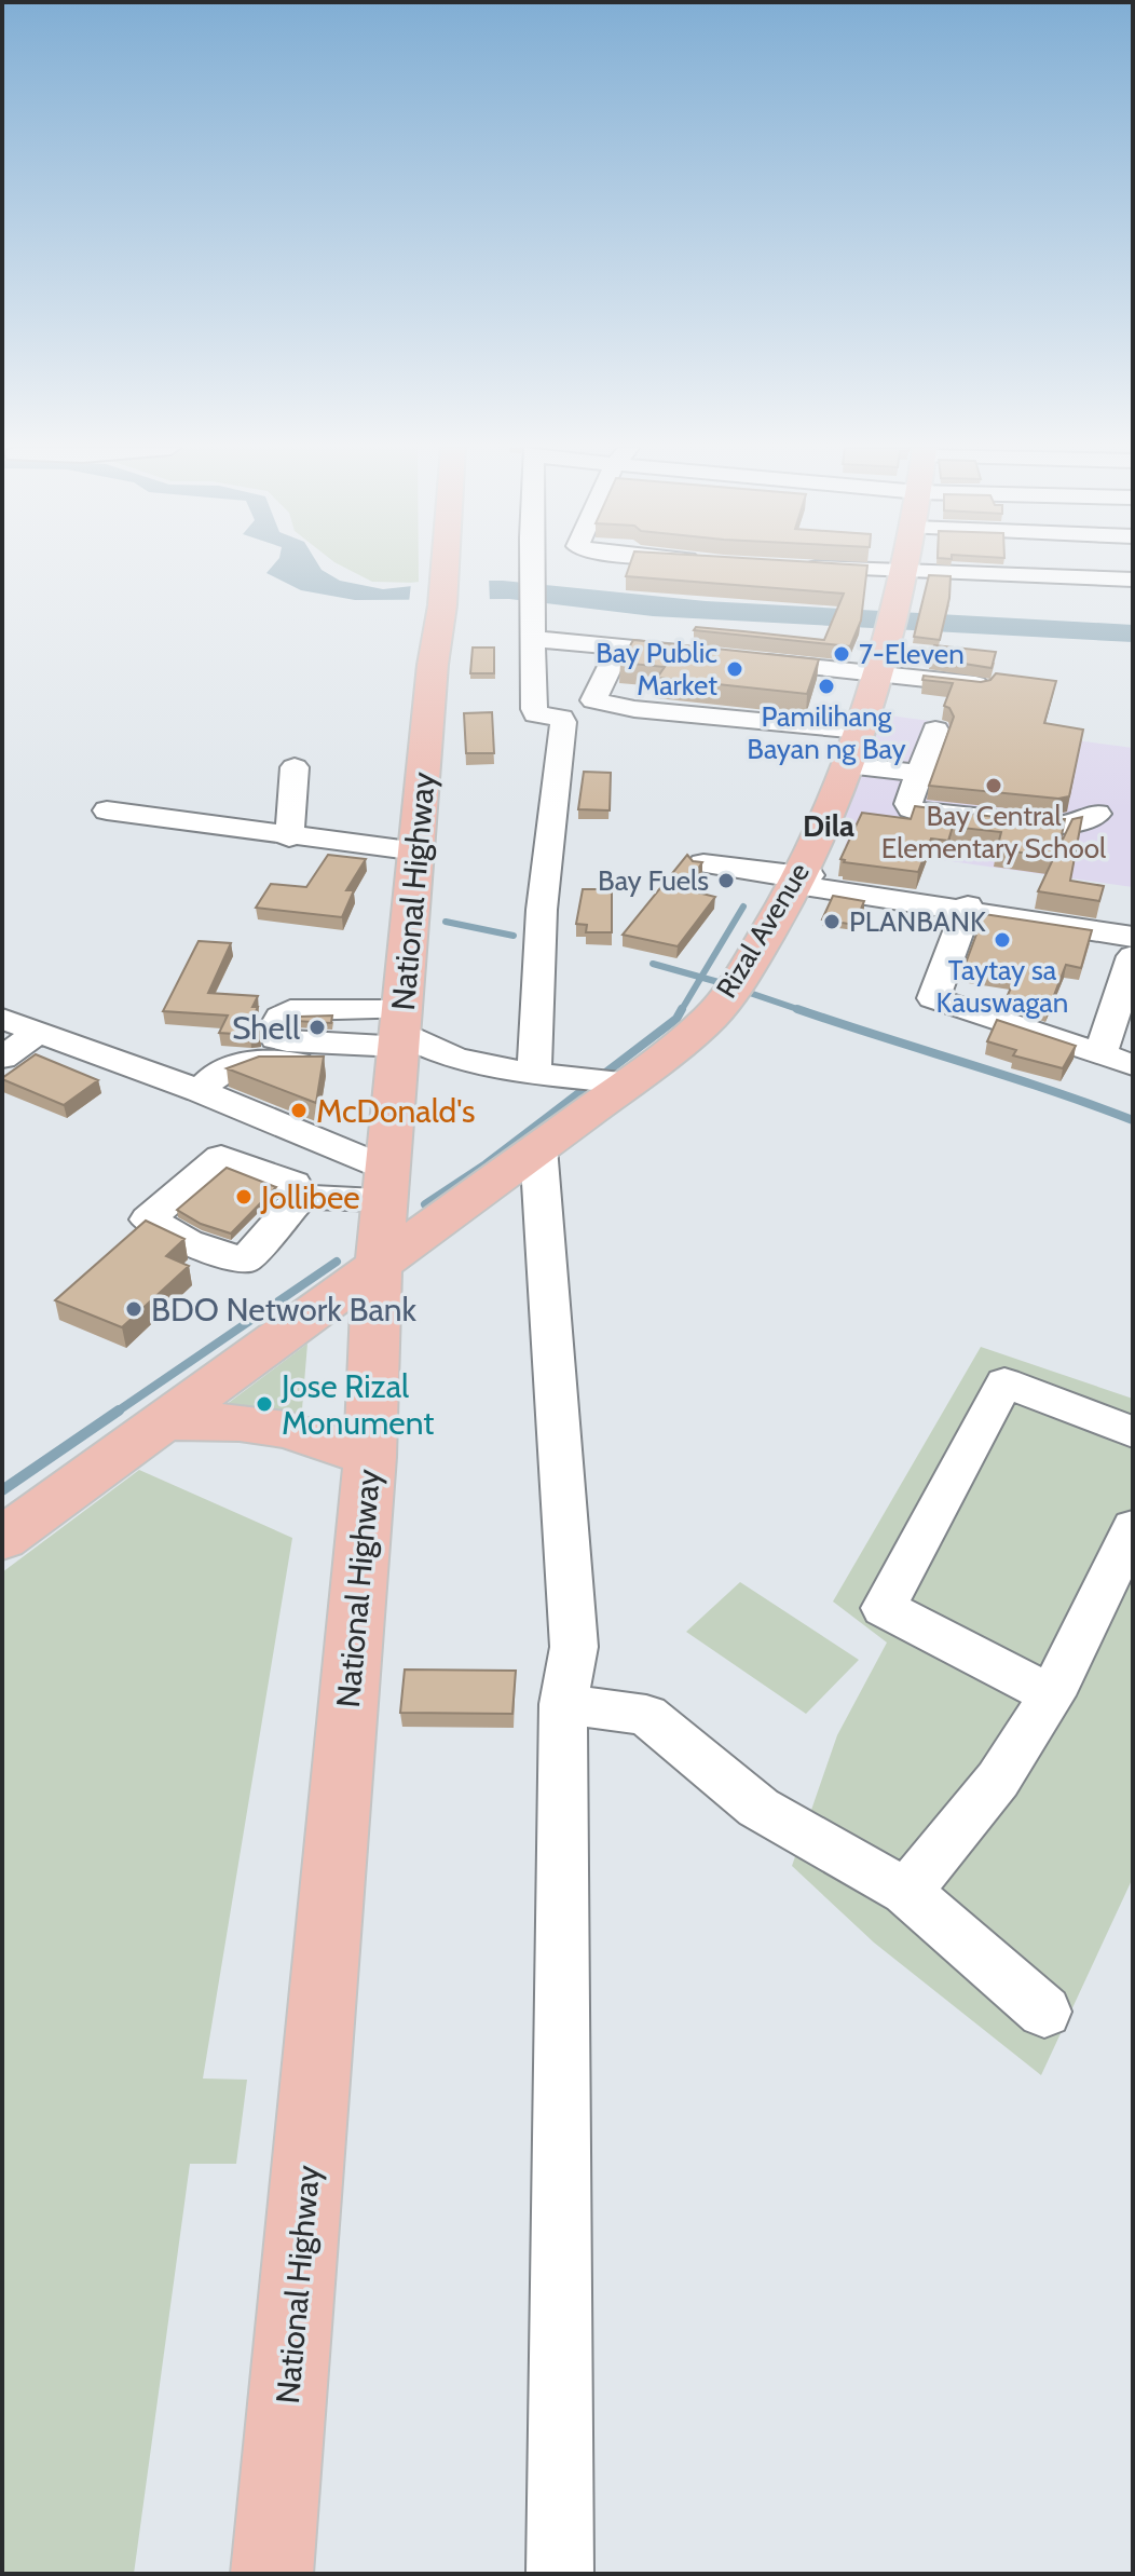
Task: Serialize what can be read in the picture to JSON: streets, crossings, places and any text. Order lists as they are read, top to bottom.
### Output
{
  "streets": {
    "main road": ["National Highway", "Rizal Avenue"]
  },
  "crossings": [
    ["National Highway", "Rizal Avenue"]
  ],
  "districts": ["Dila"],
  "places": [
    "7-Eleven",
    "Bay Public Market",
    "Pamilihang Bayan ng Bay",
    "Bay Central Elementary School",
    "Bay Fuels",
    "PLANBANK",
    "Taytay sa Kauswagan",
    "Shell",
    "McDonald's",
    "Jollibee",
    "BDO Network Bank",
    "Jose Rizal Monument"
  ]
}
